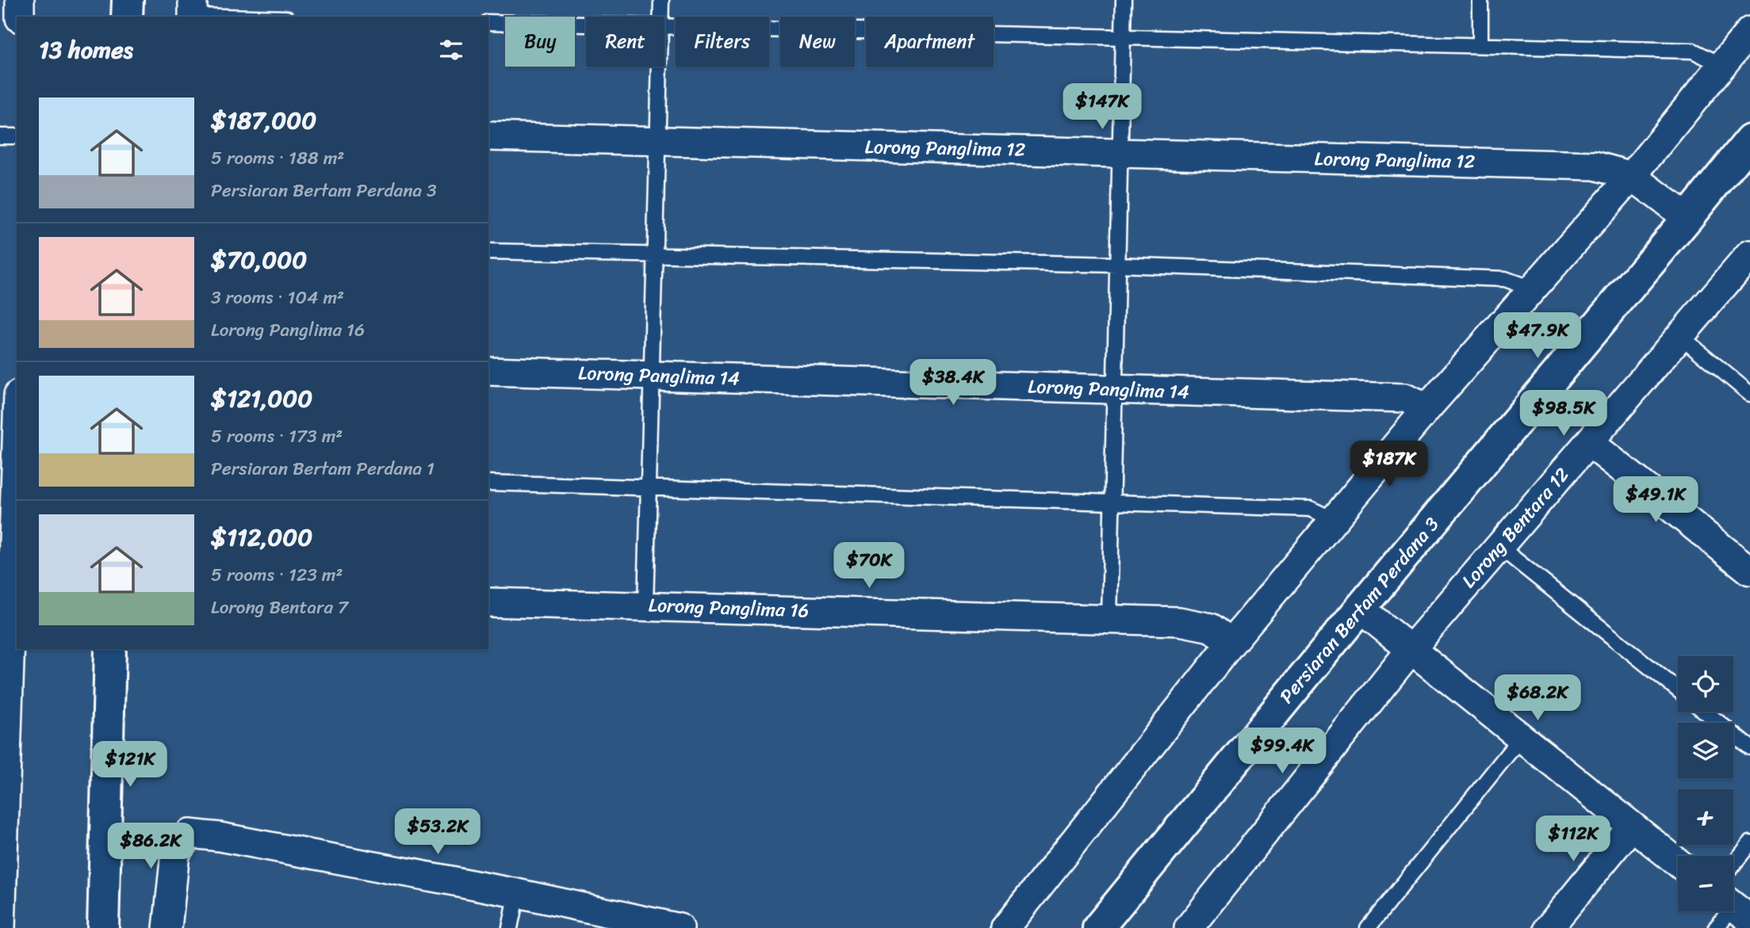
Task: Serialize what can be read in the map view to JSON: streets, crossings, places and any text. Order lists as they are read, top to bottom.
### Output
{
  "streets": {
    "street": [
      "Lorong Panglima 12",
      "Lorong Panglima 14",
      "Lorong Bentara 12",
      "Lorong Panglima 16",
      "Persiaran Bertam Perdana 3"
    ]
  },
  "crossings": [
    ["Lorong Panglima 12", "Persiaran Bertam Perdana 3"]
  ],
  "page": {
    "chip": [
      "Buy",
      "Rent",
      "Filters",
      "New",
      "Apartment"
    ],
    "heading": "13 homes",
    "price": [
      "$147K",
      "$47.9K",
      "$38.4K",
      "$98.5K",
      "$187K",
      "$49.1K",
      "$70K",
      "$68.2K",
      "$99.4K",
      "$121K",
      "$53.2K",
      "$112K",
      "$86.2K"
    ],
    "list": [
      {
        "name": "$187,000",
        "note": "5 rooms · 188 m² · Persiaran Bertam Perdana 3"
      },
      {
        "name": "$70,000",
        "note": "3 rooms · 104 m² · Lorong Panglima 16"
      },
      {
        "name": "$121,000",
        "note": "5 rooms · 173 m² · Persiaran Bertam Perdana 1"
      },
      {
        "name": "$112,000",
        "note": "5 rooms · 123 m² · Lorong Bentara 7"
      }
    ],
    "map_buttons": ["+", "−"]
  }
}
